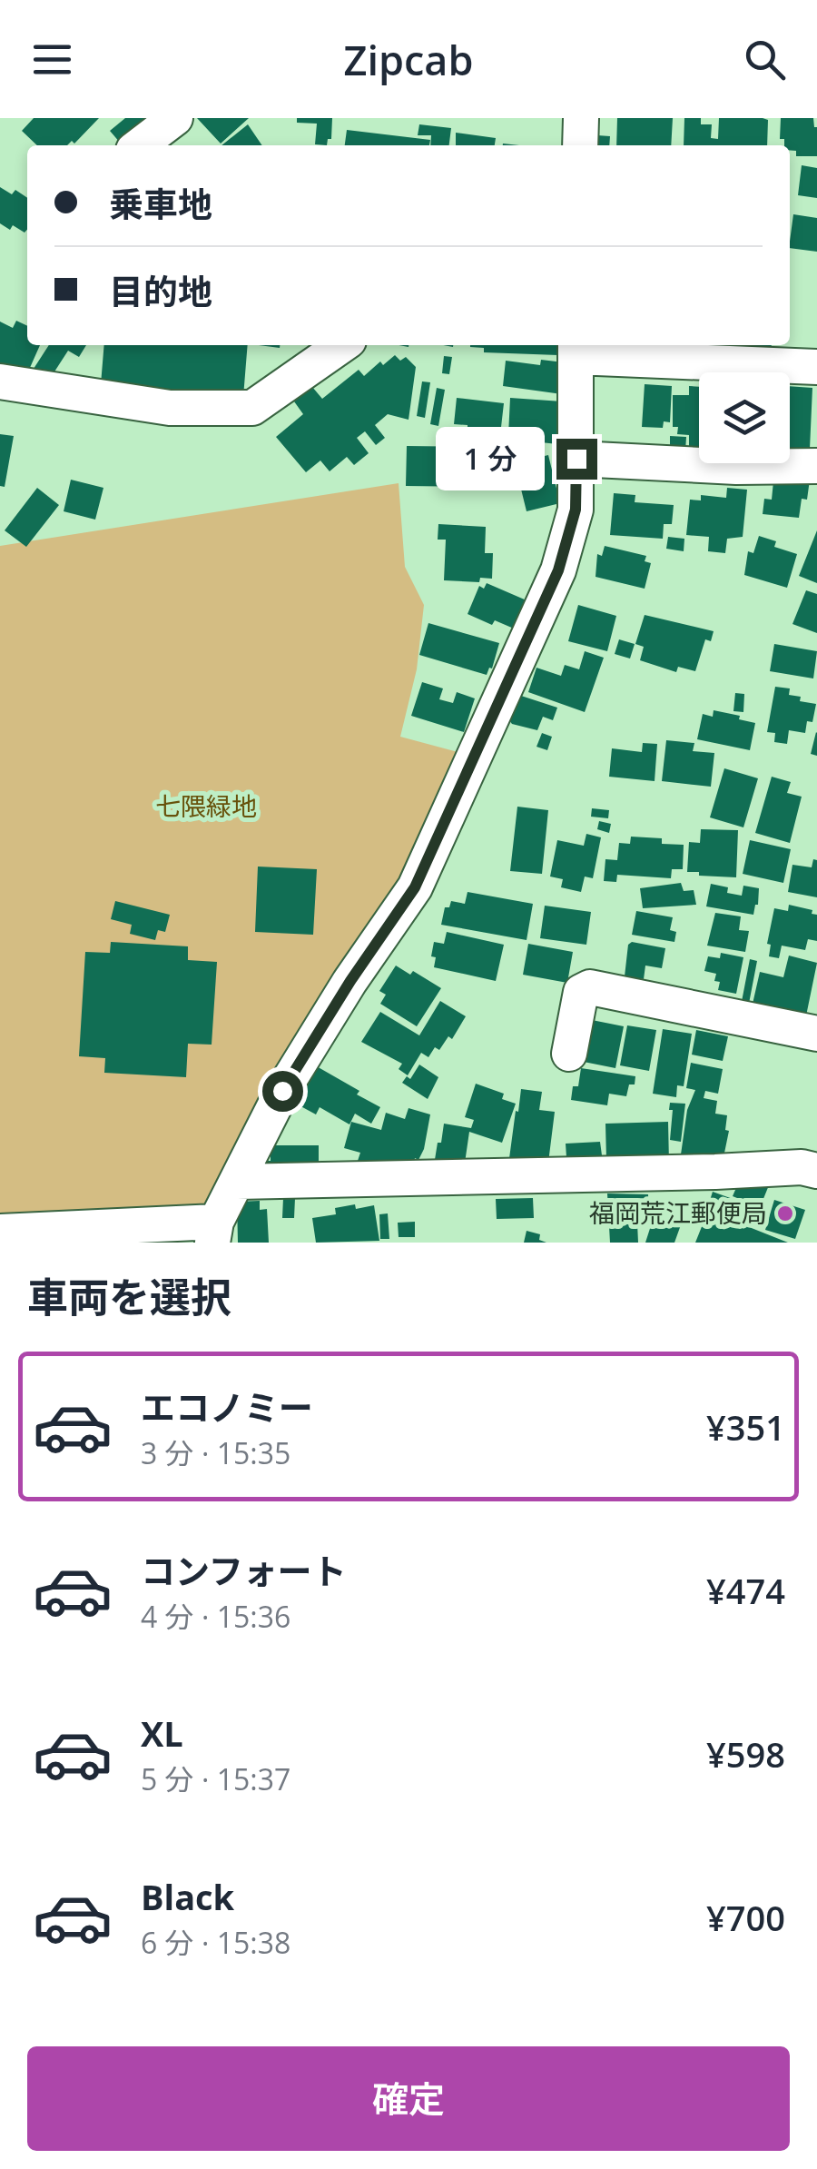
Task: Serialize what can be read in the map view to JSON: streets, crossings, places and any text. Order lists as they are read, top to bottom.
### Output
{
  "parks": ["七隈緑地"],
  "places": ["福岡荒江郵便局"],
  "page": {
    "header": "Zipcab",
    "banner": ["乗車地", "目的地"],
    "bubble": "1 分",
    "heading": "車両を選択",
    "list": [
      {
        "name": "エコノミー",
        "note": "3 分 · 15:35",
        "value": "¥351"
      },
      {
        "name": "コンフォート",
        "note": "4 分 · 15:36",
        "value": "¥474"
      },
      {
        "name": "XL",
        "note": "5 分 · 15:37",
        "value": "¥598"
      },
      {
        "name": "Black",
        "note": "6 分 · 15:38",
        "value": "¥700"
      }
    ],
    "buttons": "確定"
  }
}
